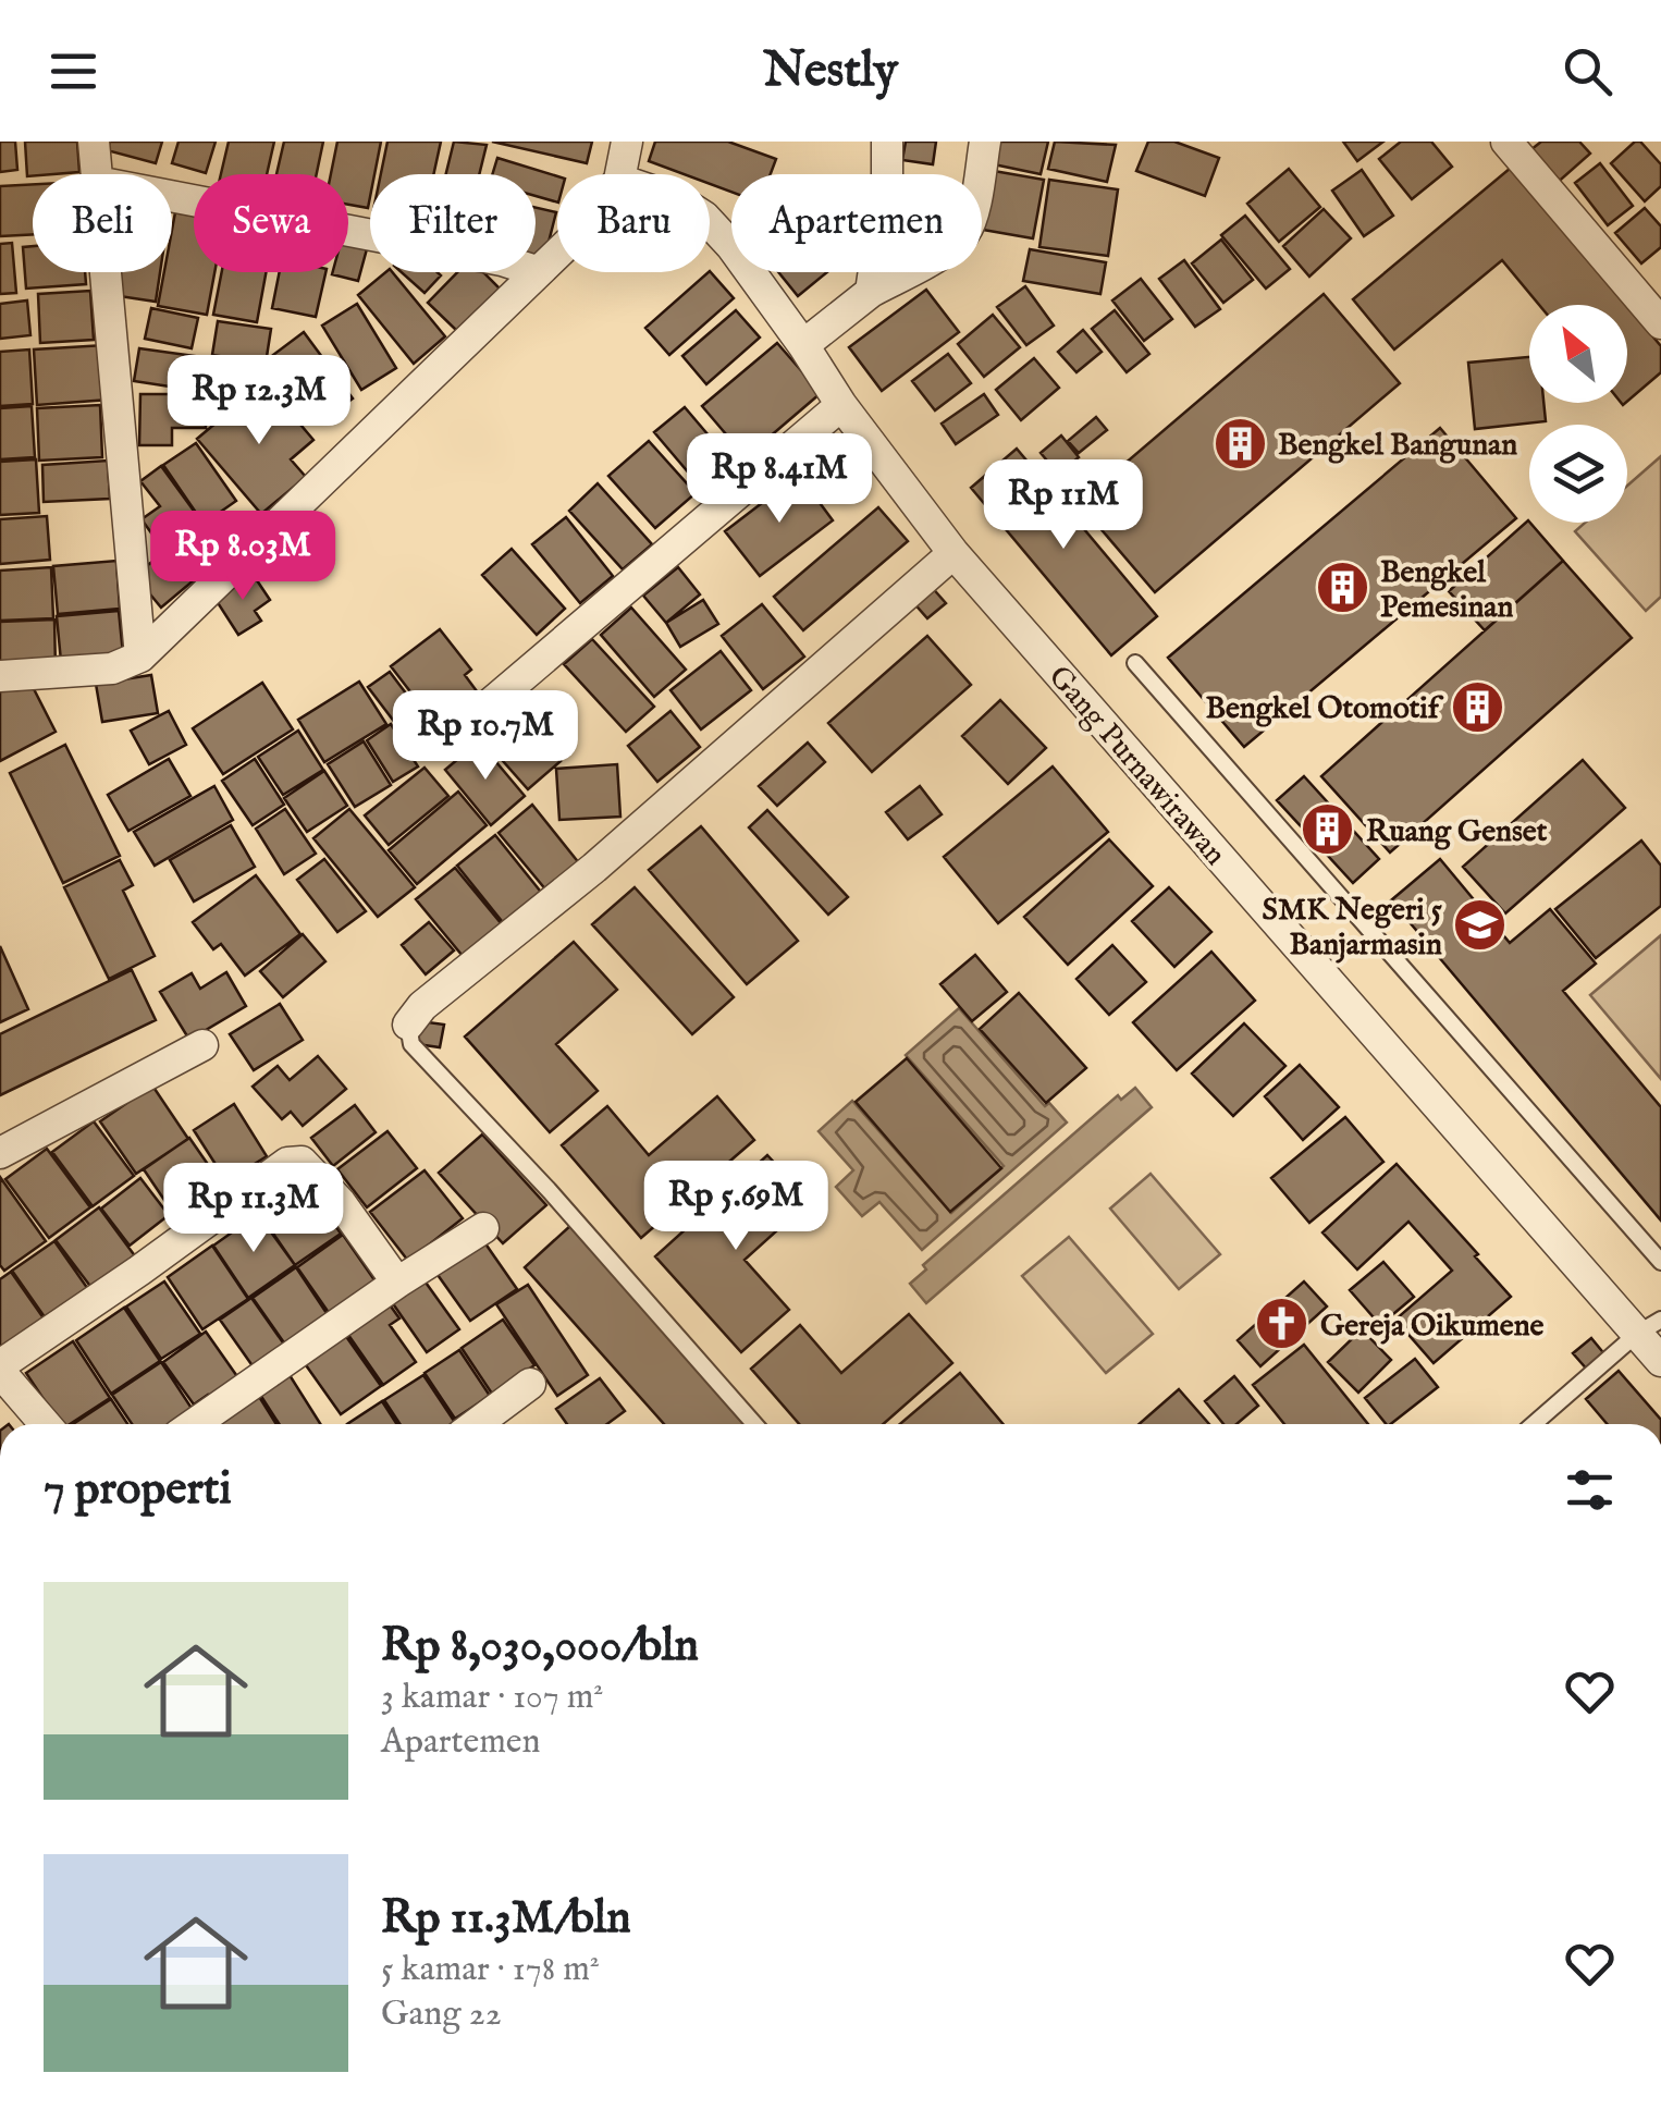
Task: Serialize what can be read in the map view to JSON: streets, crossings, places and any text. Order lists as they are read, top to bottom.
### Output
{
  "streets": {
    "street": ["Gang Purnawirawan"]
  },
  "places": {
    "building": [
      "Bengkel Bangunan",
      "Bengkel Pemesinan",
      "Bengkel Otomotif",
      "Ruang Genset"
    ],
    "school or university": ["SMK Negeri 5 Banjarmasin"],
    "church": ["Gereja Oikumene"]
  },
  "north": "top left",
  "page": {
    "header": "Nestly",
    "chip": [
      "Beli",
      "Sewa",
      "Filter",
      "Baru",
      "Apartemen"
    ],
    "price": [
      "Rp 12.3M",
      "Rp 8.41M",
      "Rp 11M",
      "Rp 8.03M",
      "Rp 10.7M",
      "Rp 5.69M",
      "Rp 11.3M"
    ],
    "heading": "7 properti",
    "list": [
      {
        "name": "Rp 8,030,000/bln",
        "note": "3 kamar · 107 m² · Apartemen"
      },
      {
        "name": "Rp 11.3M/bln",
        "note": "5 kamar · 178 m² · Gang 22"
      }
    ]
  }
}
